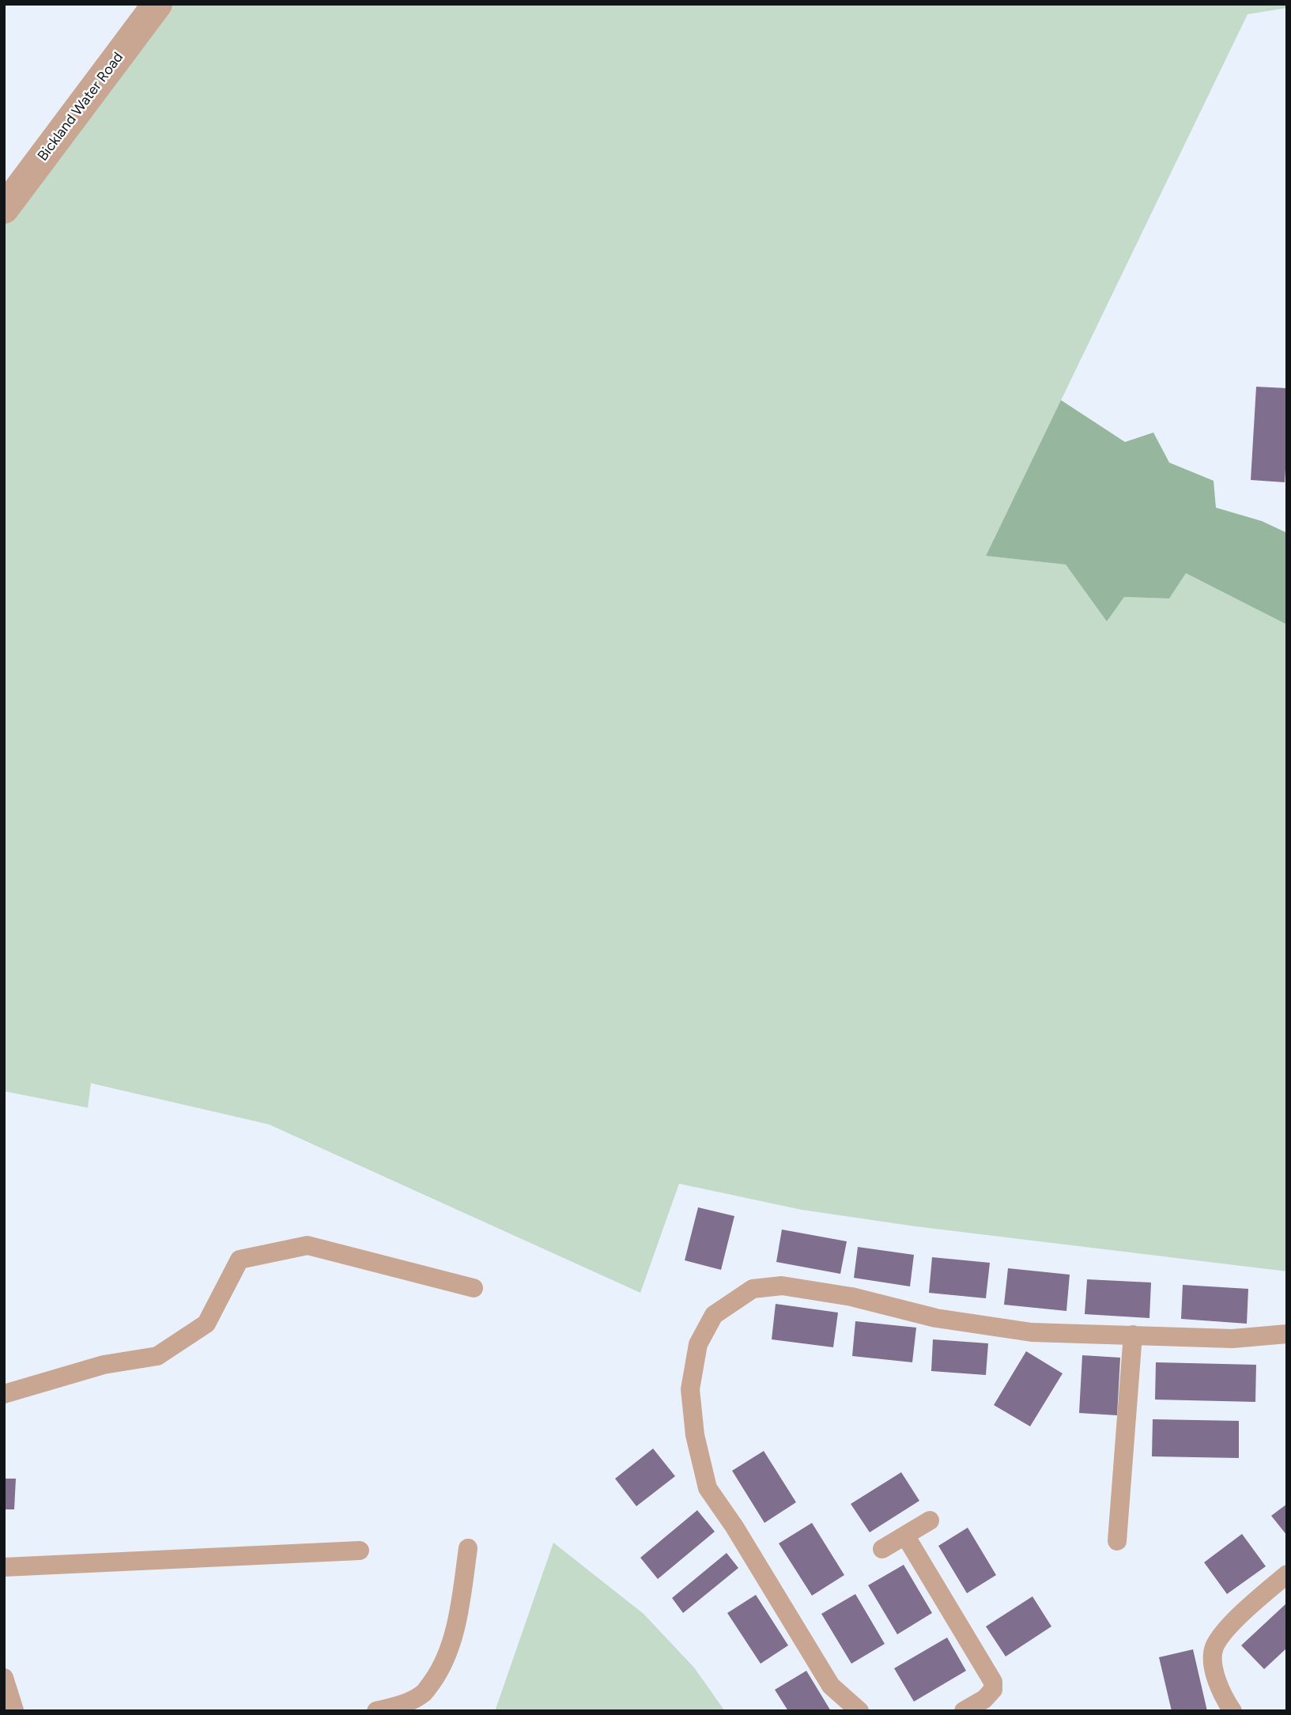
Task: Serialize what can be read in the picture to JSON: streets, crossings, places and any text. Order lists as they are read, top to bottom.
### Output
{
  "streets": {
    "street": ["Bickland Water Road"]
  }
}
